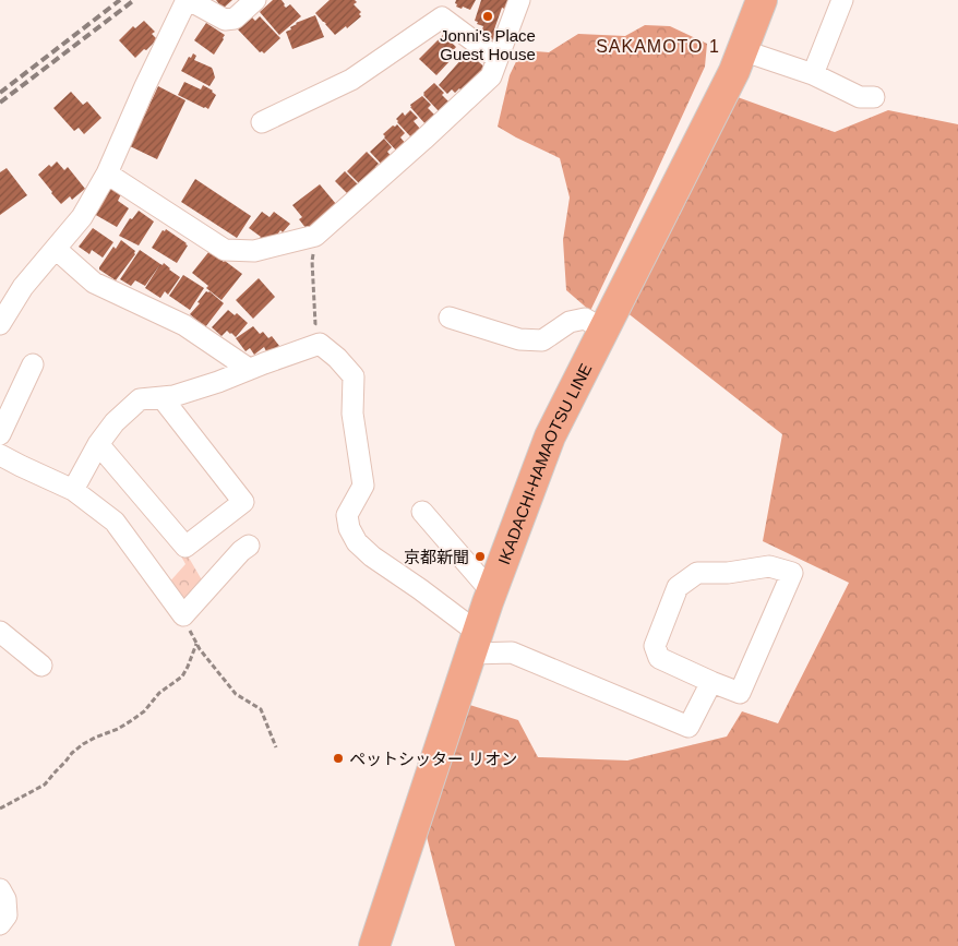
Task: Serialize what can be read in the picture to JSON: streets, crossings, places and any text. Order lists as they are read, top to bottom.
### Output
{
  "streets": {
    "main road": ["IKADACHI-HAMAOTSU LINE"]
  },
  "districts": ["SAKAMOTO 1"],
  "places": ["Jonni's Place Guest House", "京都新聞", "ペットシッター リオン"]
}
